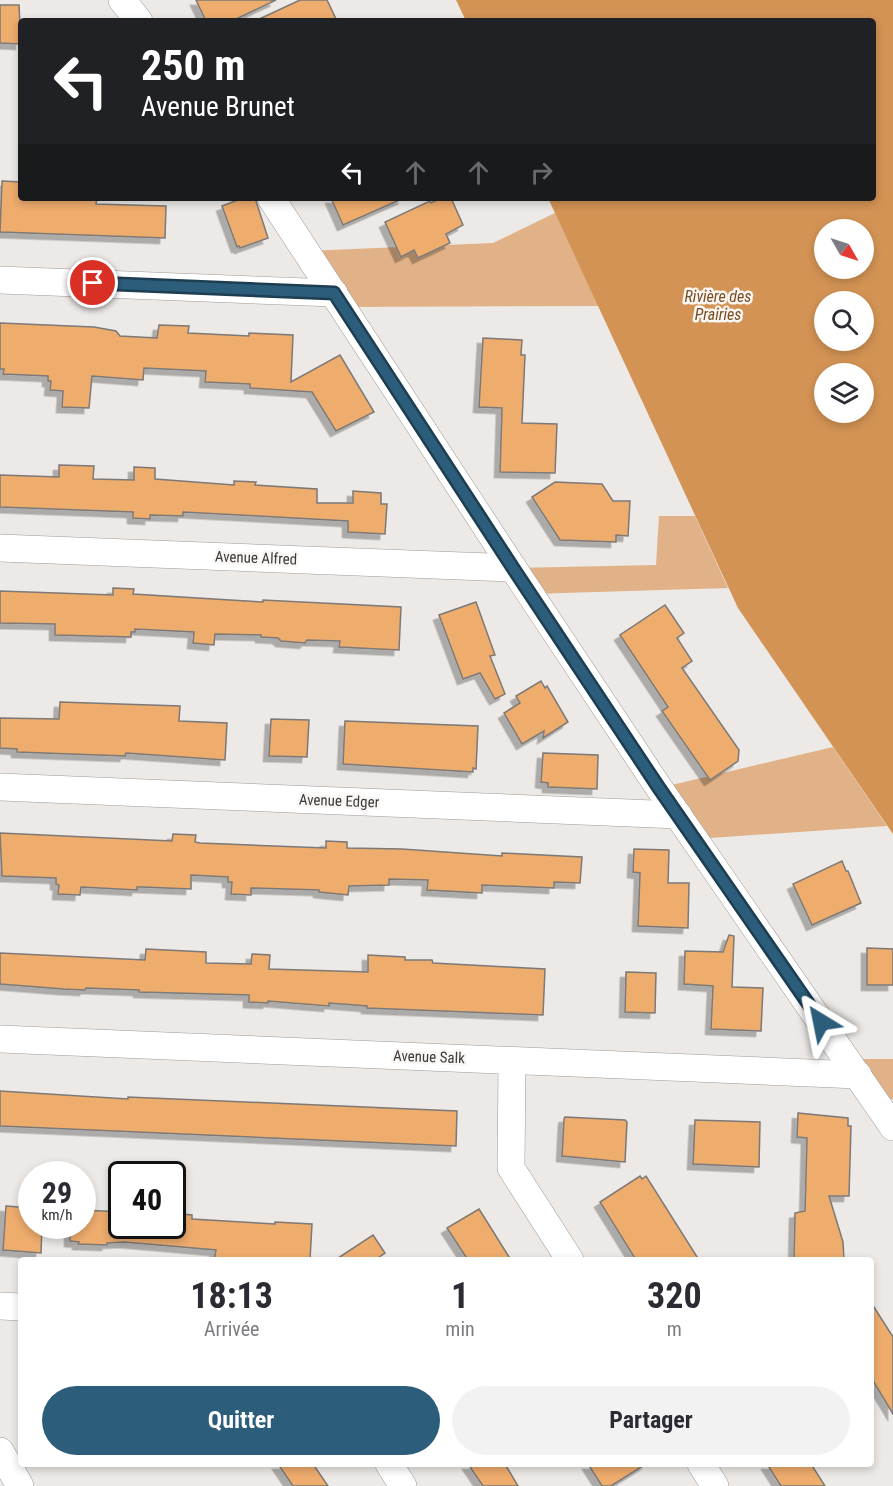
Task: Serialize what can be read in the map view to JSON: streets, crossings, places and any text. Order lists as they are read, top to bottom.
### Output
{
  "streets": {
    "street": ["Avenue Alfred", "Avenue Edger", "Avenue Salk"]
  },
  "water": ["Rivière des Prairies"],
  "north": "bottom right",
  "page": {
    "turn": ["250 m", "Avenue Brunet"],
    "speed": "29 km/h",
    "limit": "40",
    "eta": [
      "18:13",
      "Arrivée",
      "1",
      "min",
      "320",
      "m"
    ],
    "buttons": ["Quitter", "Partager"]
  }
}
